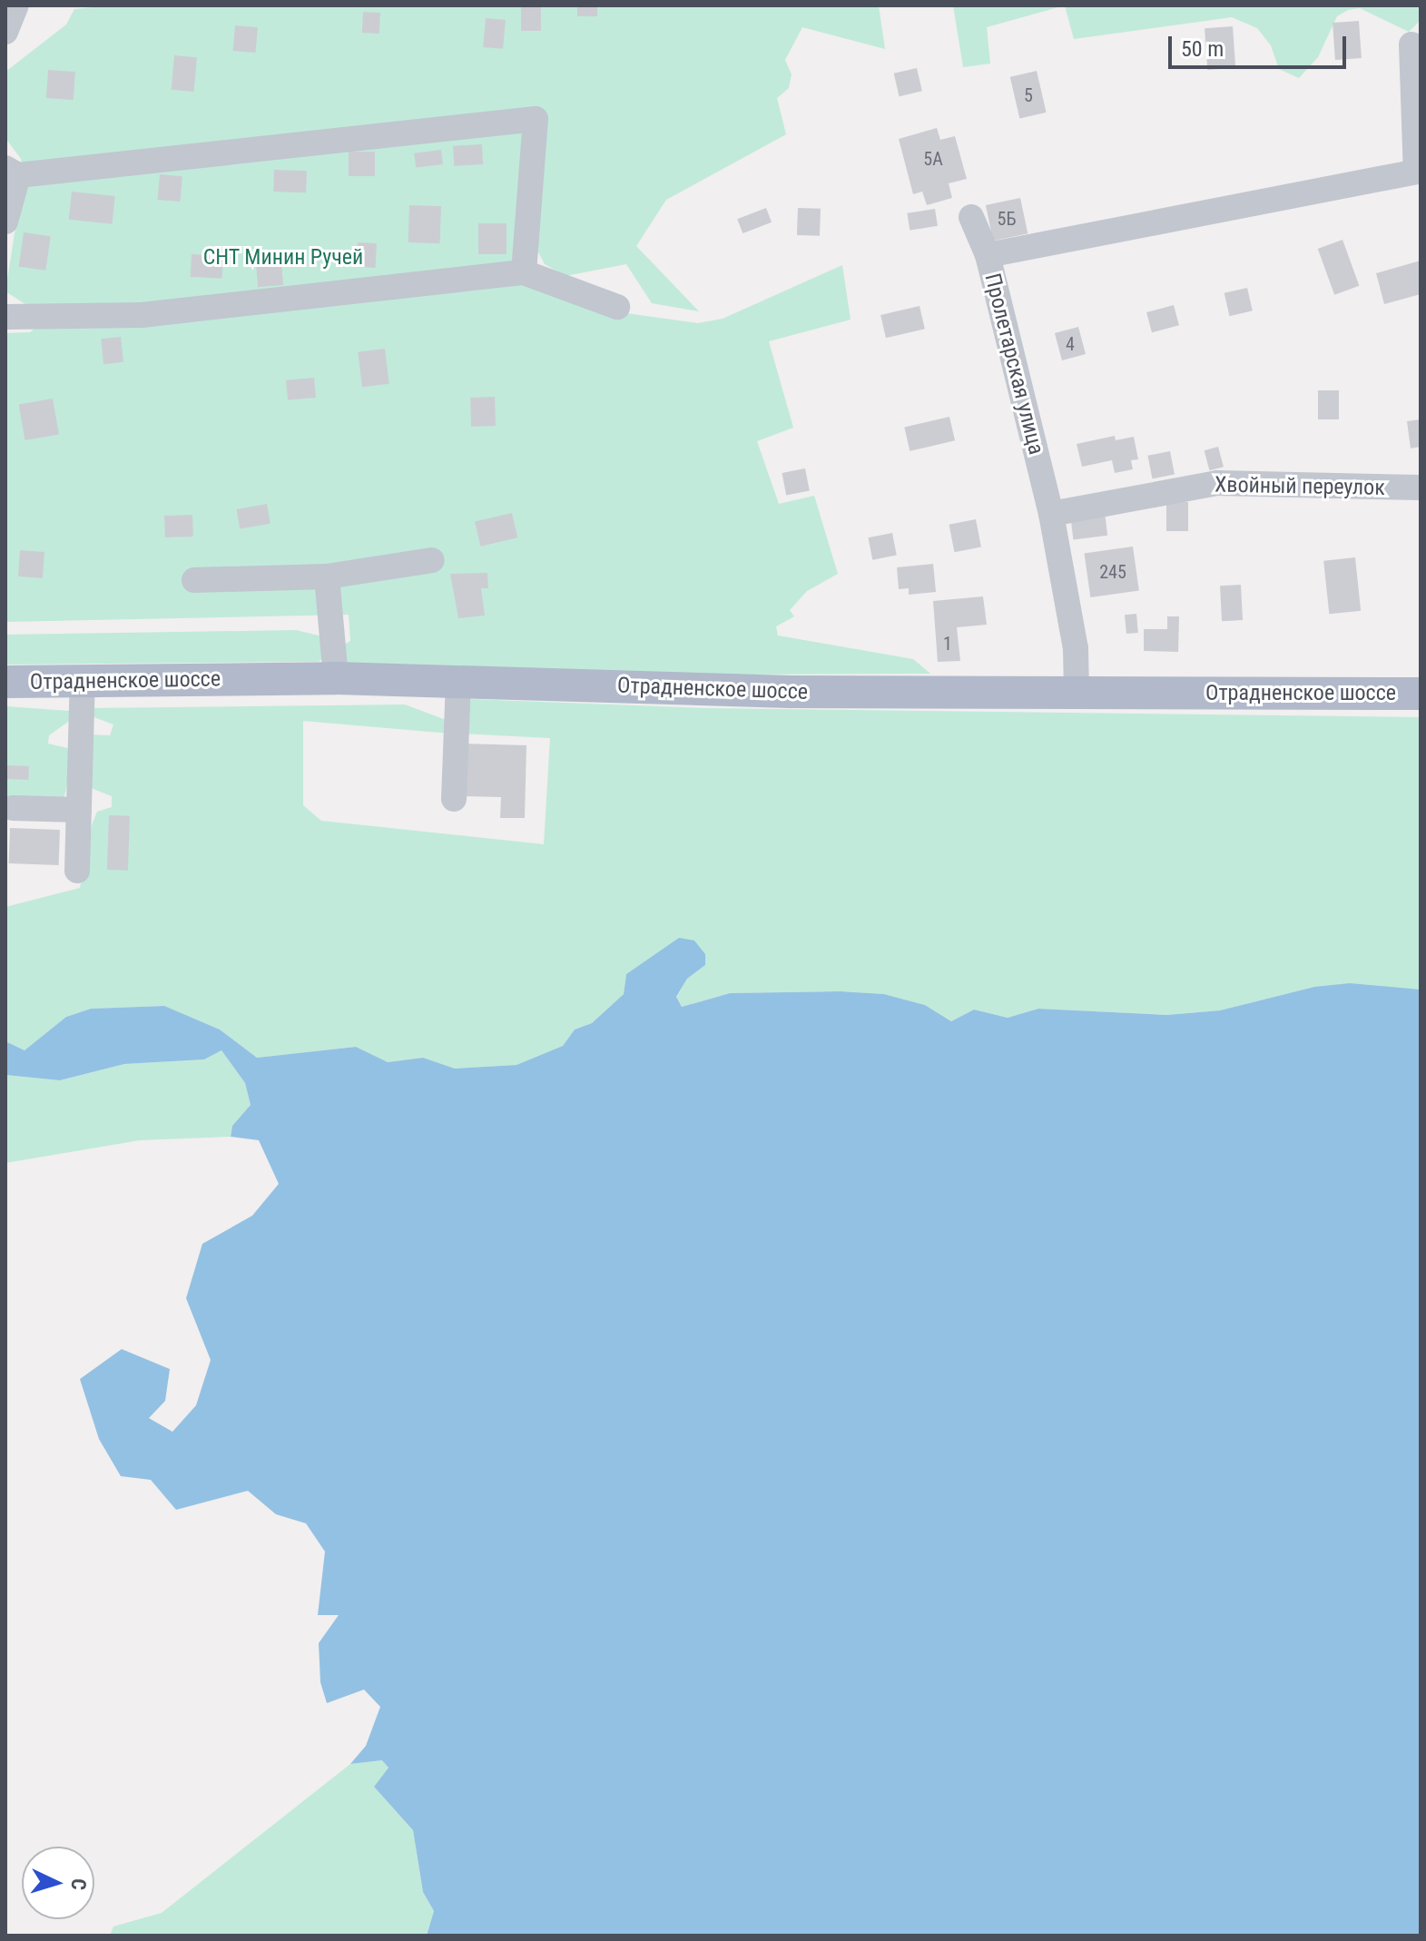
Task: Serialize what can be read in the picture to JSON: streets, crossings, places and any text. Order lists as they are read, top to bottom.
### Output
{
  "streets": {
    "main road": ["Отрадненское шоссе"],
    "street": ["Пролетарская улица", "Хвойный переулок"]
  },
  "crossings": [
    ["Пролетарская улица", "Хвойный переулок"],
    ["Пролетарская улица", "Отрадненское шоссе"]
  ],
  "parks": ["СНТ Минин Ручей"],
  "house_numbers": [
    "5",
    "5А",
    "5Б",
    "4",
    "245",
    "1"
  ],
  "scale_bar": "50 m",
  "north": "right"
}
